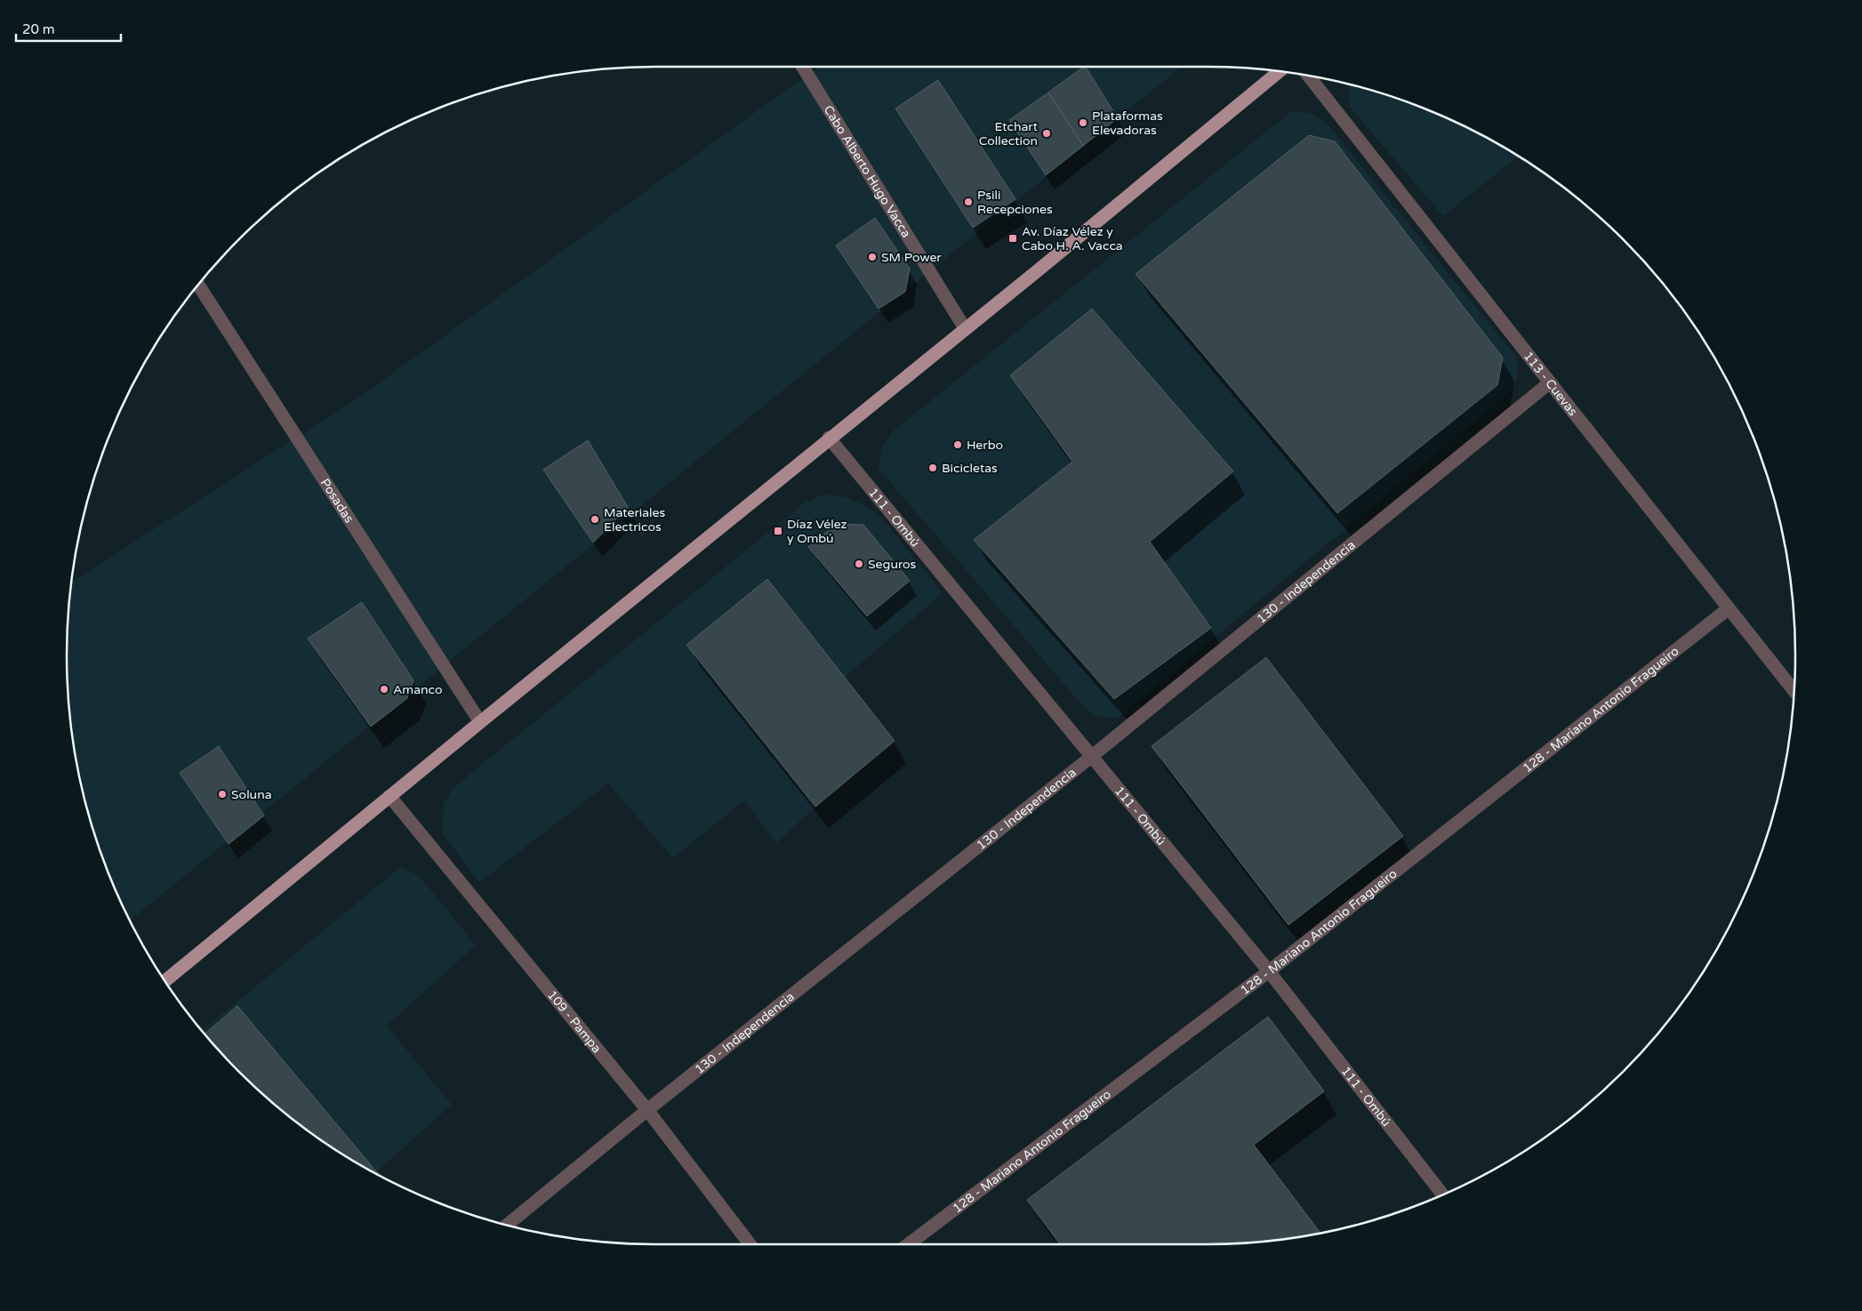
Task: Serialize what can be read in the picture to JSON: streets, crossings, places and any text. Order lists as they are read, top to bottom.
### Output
{
  "streets": {
    "street": [
      "Cabo Alberto Hugo Vacca",
      "113 - Cuevas",
      "Posadas",
      "111 - Ombú",
      "130 - Independencia",
      "128 - Mariano Antonio Fragueiro",
      "109 - Pampa"
    ]
  },
  "crossings": [
    ["113 - Cuevas", "130 - Independencia"],
    ["113 - Cuevas", "128 - Mariano Antonio Fragueiro"],
    ["111 - Ombú", "130 - Independencia"],
    ["111 - Ombú", "128 - Mariano Antonio Fragueiro"],
    ["130 - Independencia", "109 - Pampa"]
  ],
  "places": {
    "other": [
      "Plataformas Elevadoras",
      "Etchart Collection",
      "Psili Recepciones",
      "SM Power",
      "Herbo",
      "Bicicletas",
      "Materiales Electricos",
      "Seguros",
      "Amanco",
      "Soluna"
    ],
    "transit": ["Av. Díaz Vélez y Cabo H. A. Vacca", "Díaz Vélez y Ombú"]
  },
  "scale_bar": "20 m"
}
